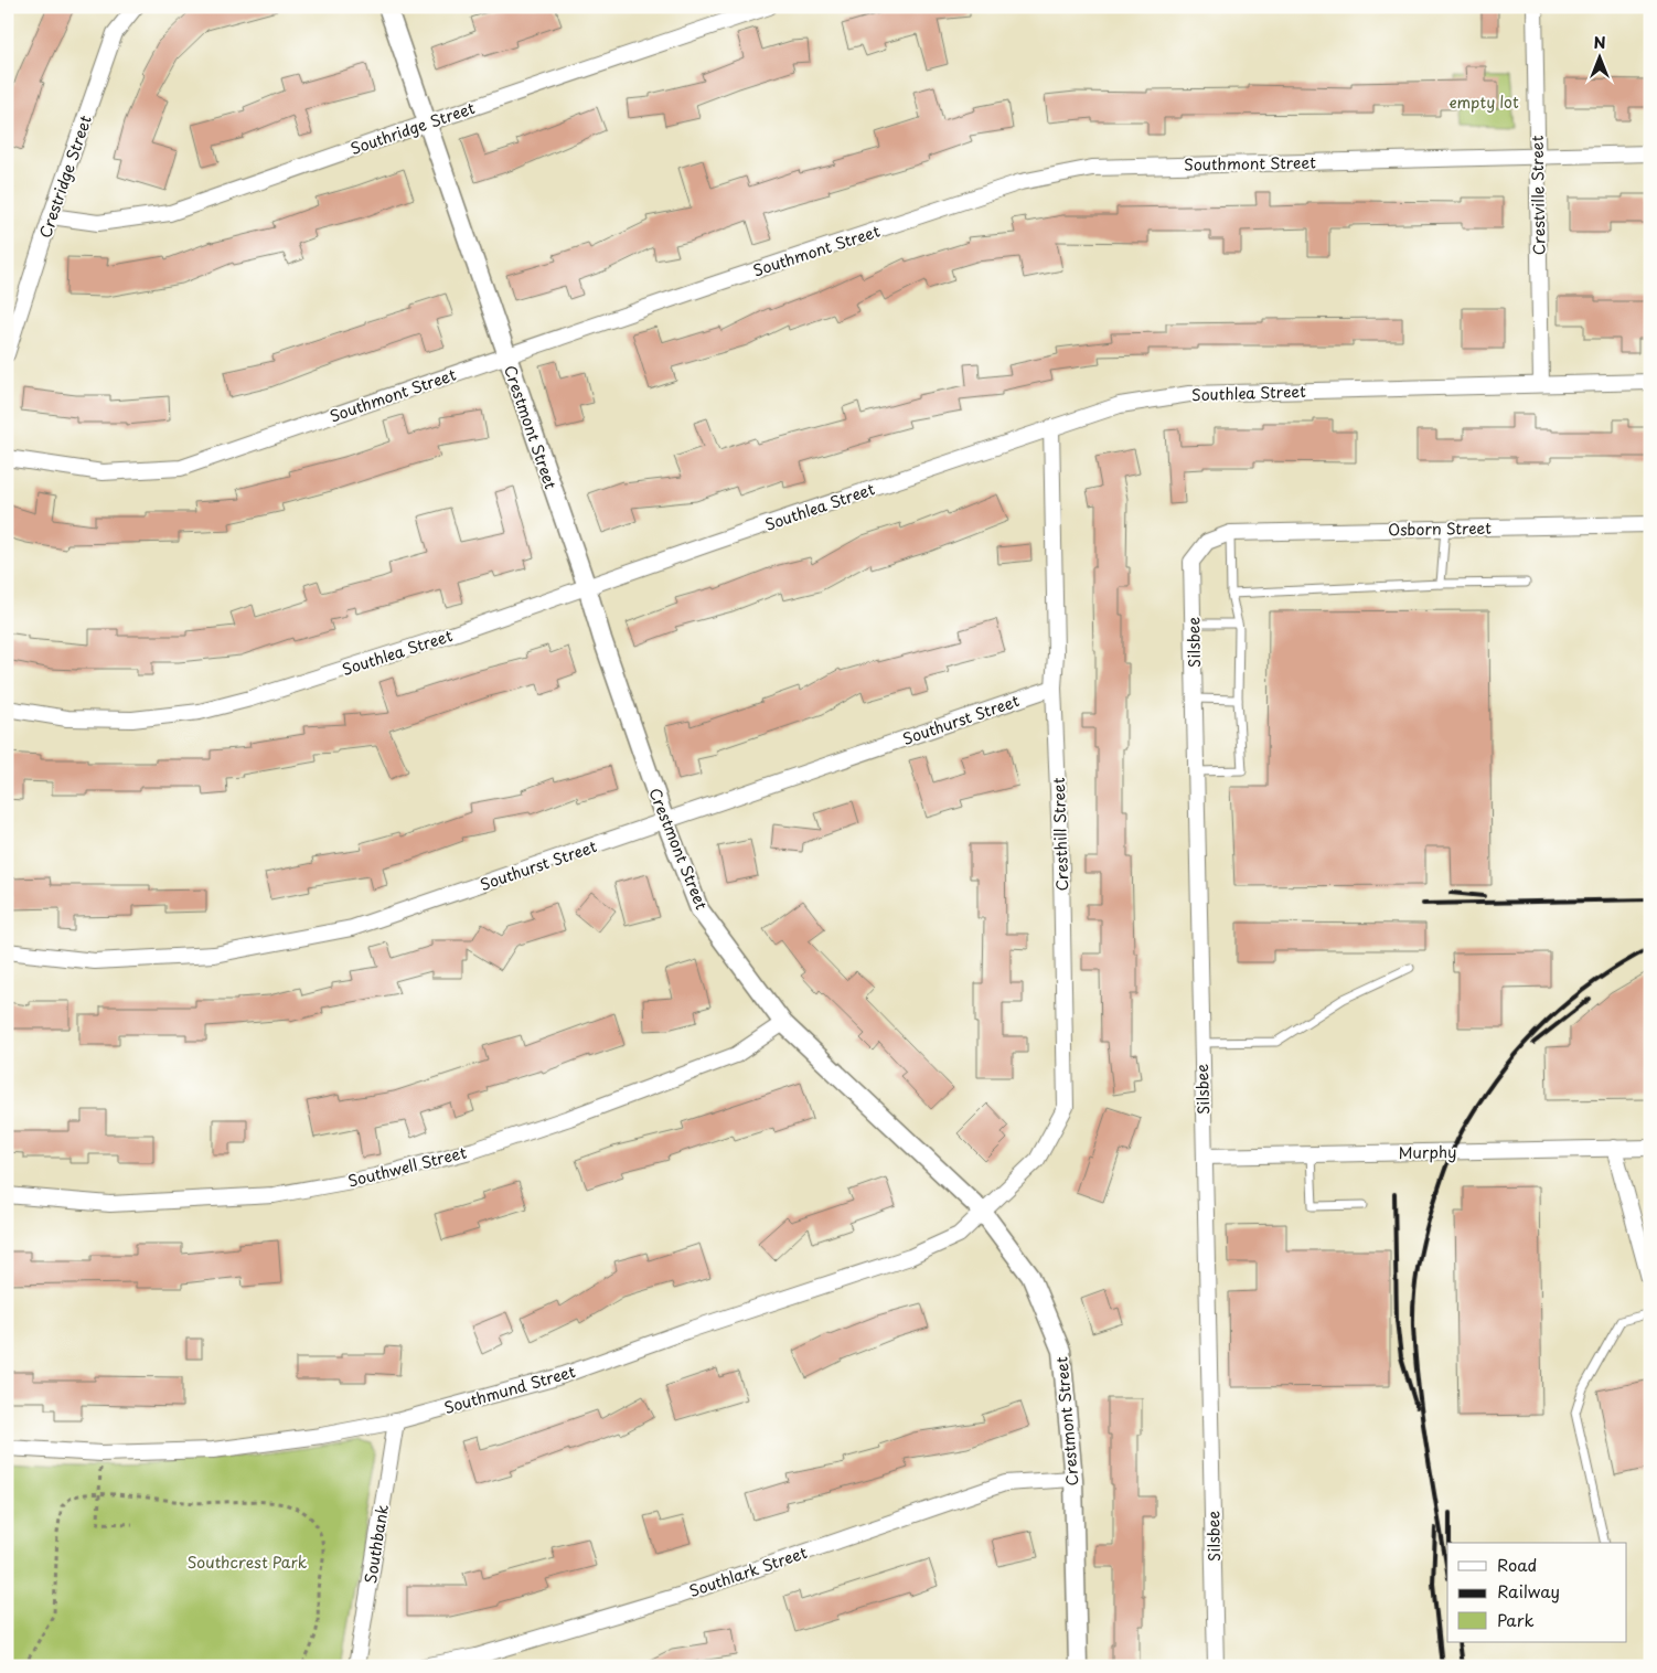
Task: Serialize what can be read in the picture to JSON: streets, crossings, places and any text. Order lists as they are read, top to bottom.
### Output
{
  "streets": {
    "street": [
      "Southridge Street",
      "Southmont Street",
      "Crestridge Street",
      "Crestville Street",
      "Southlea Street",
      "Crestmont Street",
      "Osborn Street",
      "Silsbee",
      "Southurst Street",
      "Cresthill Street",
      "Murphy",
      "Southwell Street",
      "Southmund Street",
      "Southbank",
      "Southlark Street"
    ]
  },
  "crossings": [
    ["Southridge Street", "Crestridge Street"],
    ["Southridge Street", "Crestmont Street"],
    ["Southmont Street", "Crestville Street"],
    ["Southmont Street", "Crestmont Street"],
    ["Crestville Street", "Southlea Street"],
    ["Southlea Street", "Crestmont Street"],
    ["Southlea Street", "Cresthill Street"],
    ["Crestmont Street", "Southurst Street"],
    ["Crestmont Street", "Cresthill Street"],
    ["Crestmont Street", "Southwell Street"],
    ["Crestmont Street", "Southmund Street"],
    ["Crestmont Street", "Southlark Street"],
    ["Osborn Street", "Silsbee"],
    ["Silsbee", "Murphy"],
    ["Southurst Street", "Cresthill Street"],
    ["Cresthill Street", "Southmund Street"],
    ["Southmund Street", "Southbank"]
  ],
  "parks": ["empty lot", "Southcrest Park"],
  "legend": ["Road", "Railway", "Park"],
  "north": "top"
}
